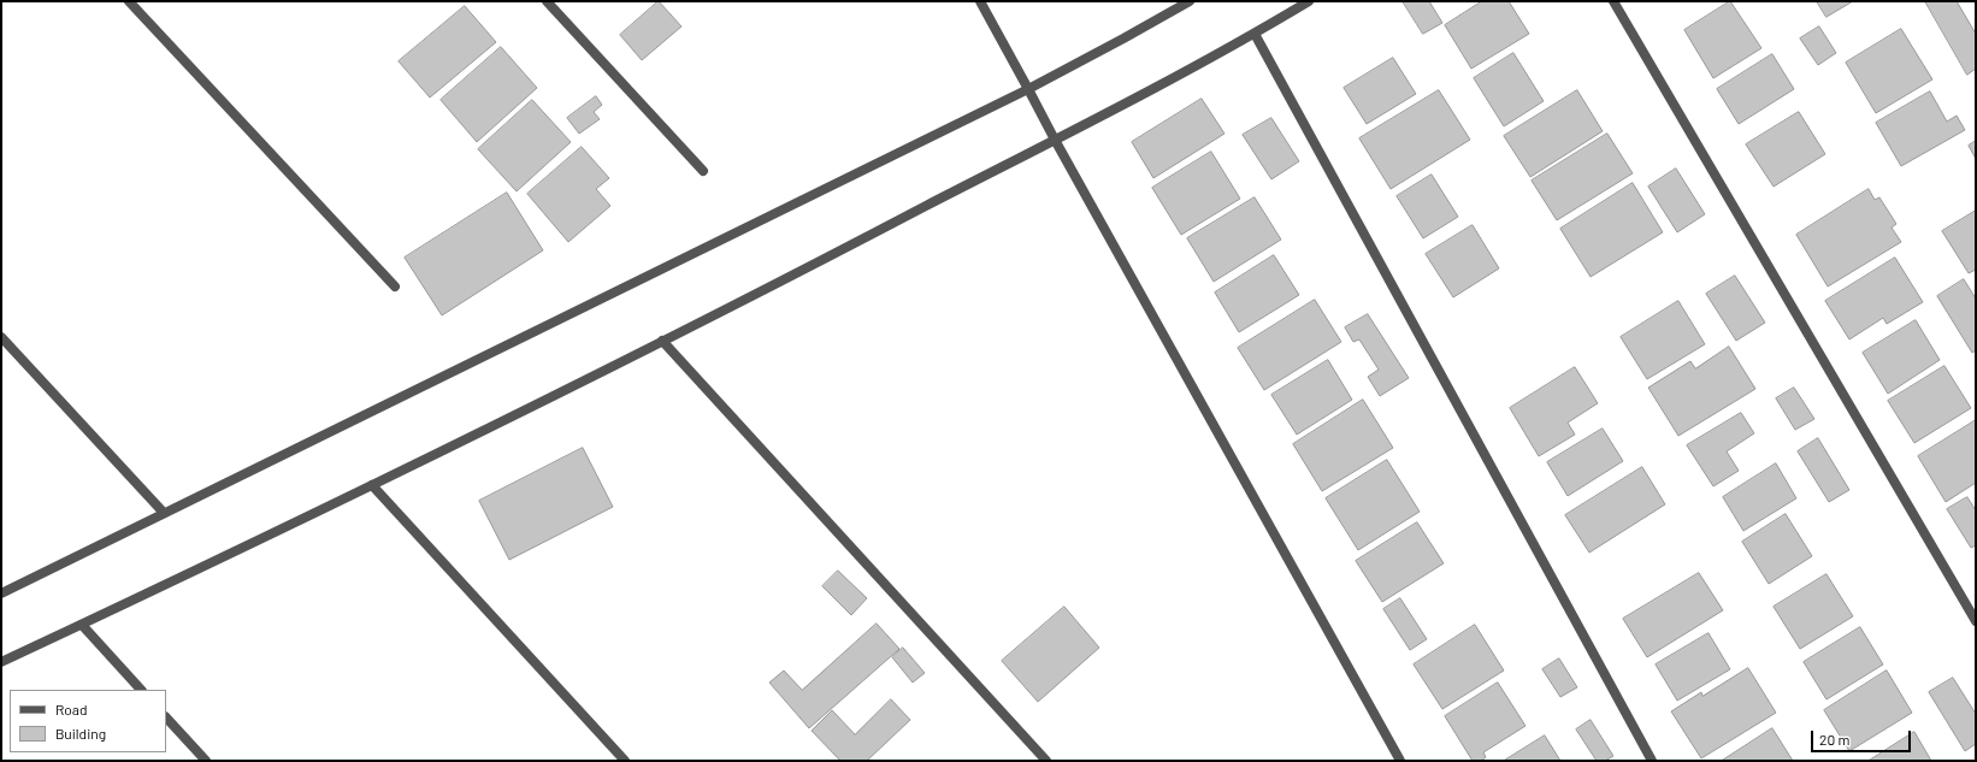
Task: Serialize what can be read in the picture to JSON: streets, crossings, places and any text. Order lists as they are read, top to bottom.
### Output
{
  "legend": ["Road", "Building"],
  "scale_bar": "20 m"
}
